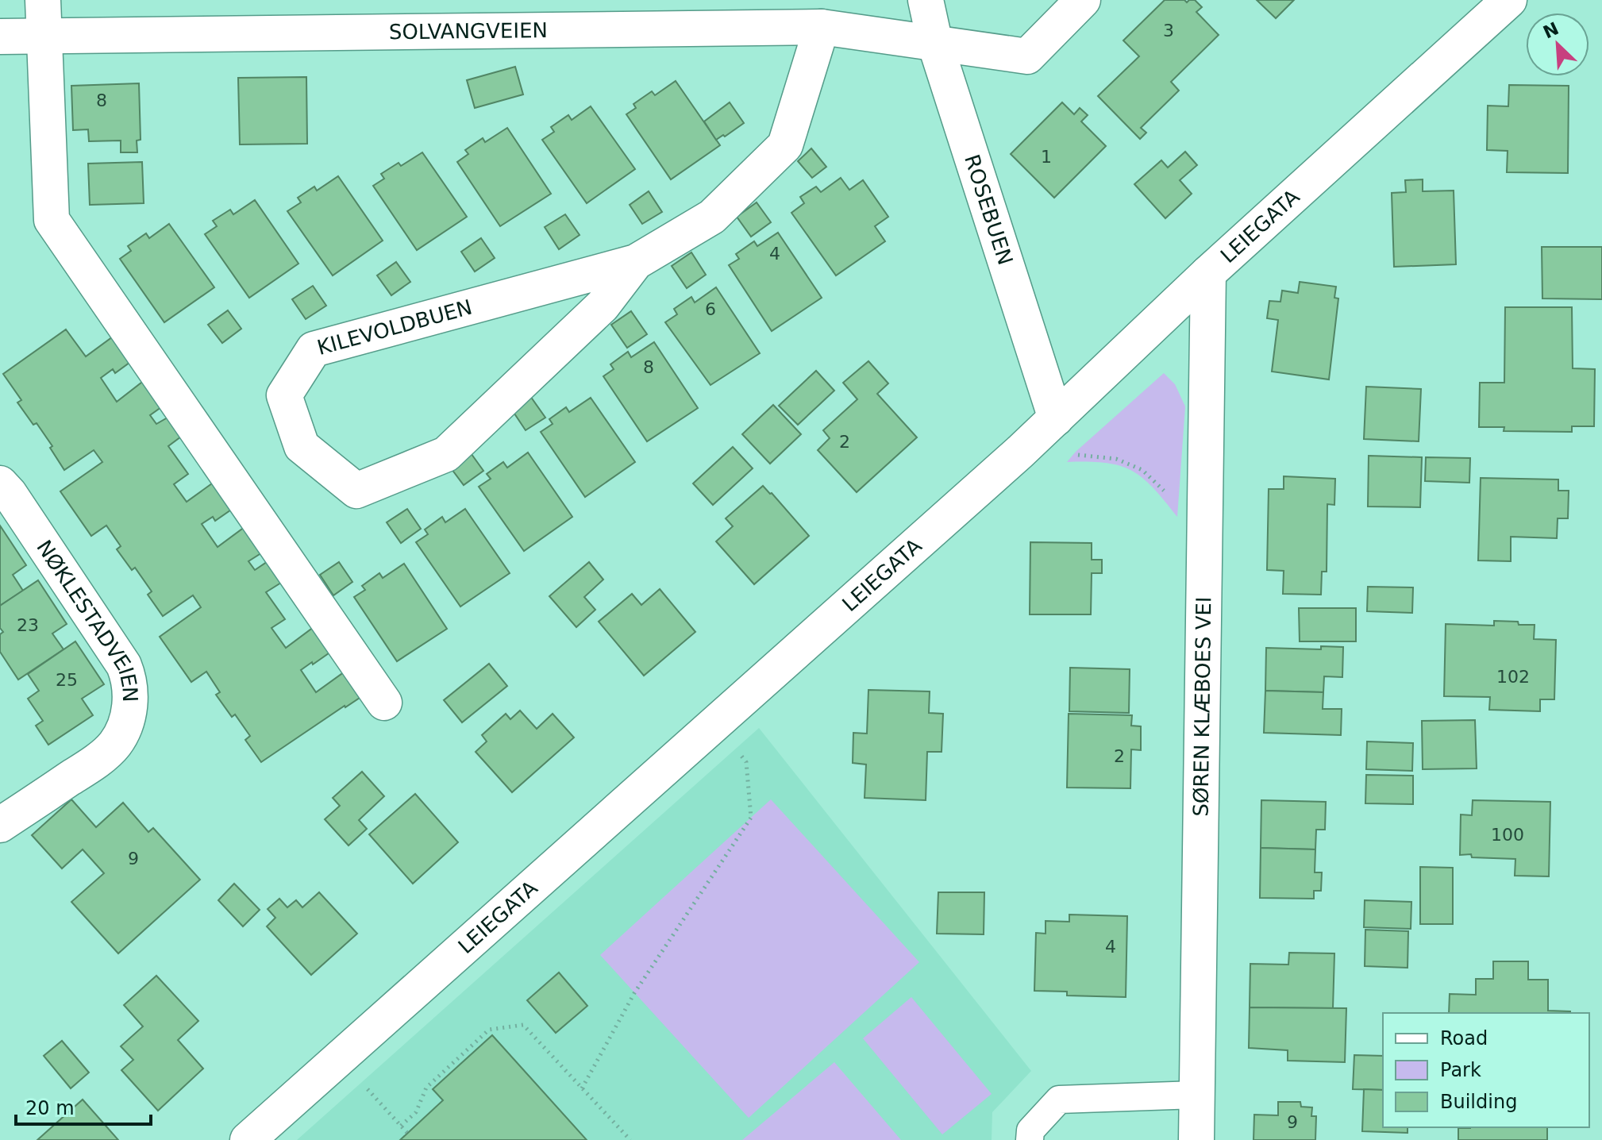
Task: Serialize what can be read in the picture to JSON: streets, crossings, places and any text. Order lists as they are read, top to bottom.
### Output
{
  "streets": {
    "street": [
      "SOLVANGVEIEN",
      "ROSEBUEN",
      "LEIEGATA",
      "KILEVOLDBUEN",
      "NØKLESTADVEIEN",
      "SØREN KLÆBOES VEI"
    ]
  },
  "crossings": [
    ["SOLVANGVEIEN", "ROSEBUEN"],
    ["SOLVANGVEIEN", "KILEVOLDBUEN"],
    ["ROSEBUEN", "LEIEGATA"],
    ["LEIEGATA", "SØREN KLÆBOES VEI"]
  ],
  "house_numbers": [
    "3",
    "8",
    "1",
    "4",
    "6",
    "8",
    "2",
    "23",
    "102",
    "25",
    "2",
    "100",
    "9",
    "4",
    "9"
  ],
  "legend": ["Road", "Park", "Building"],
  "scale_bar": "20 m",
  "north": "top left"
}
